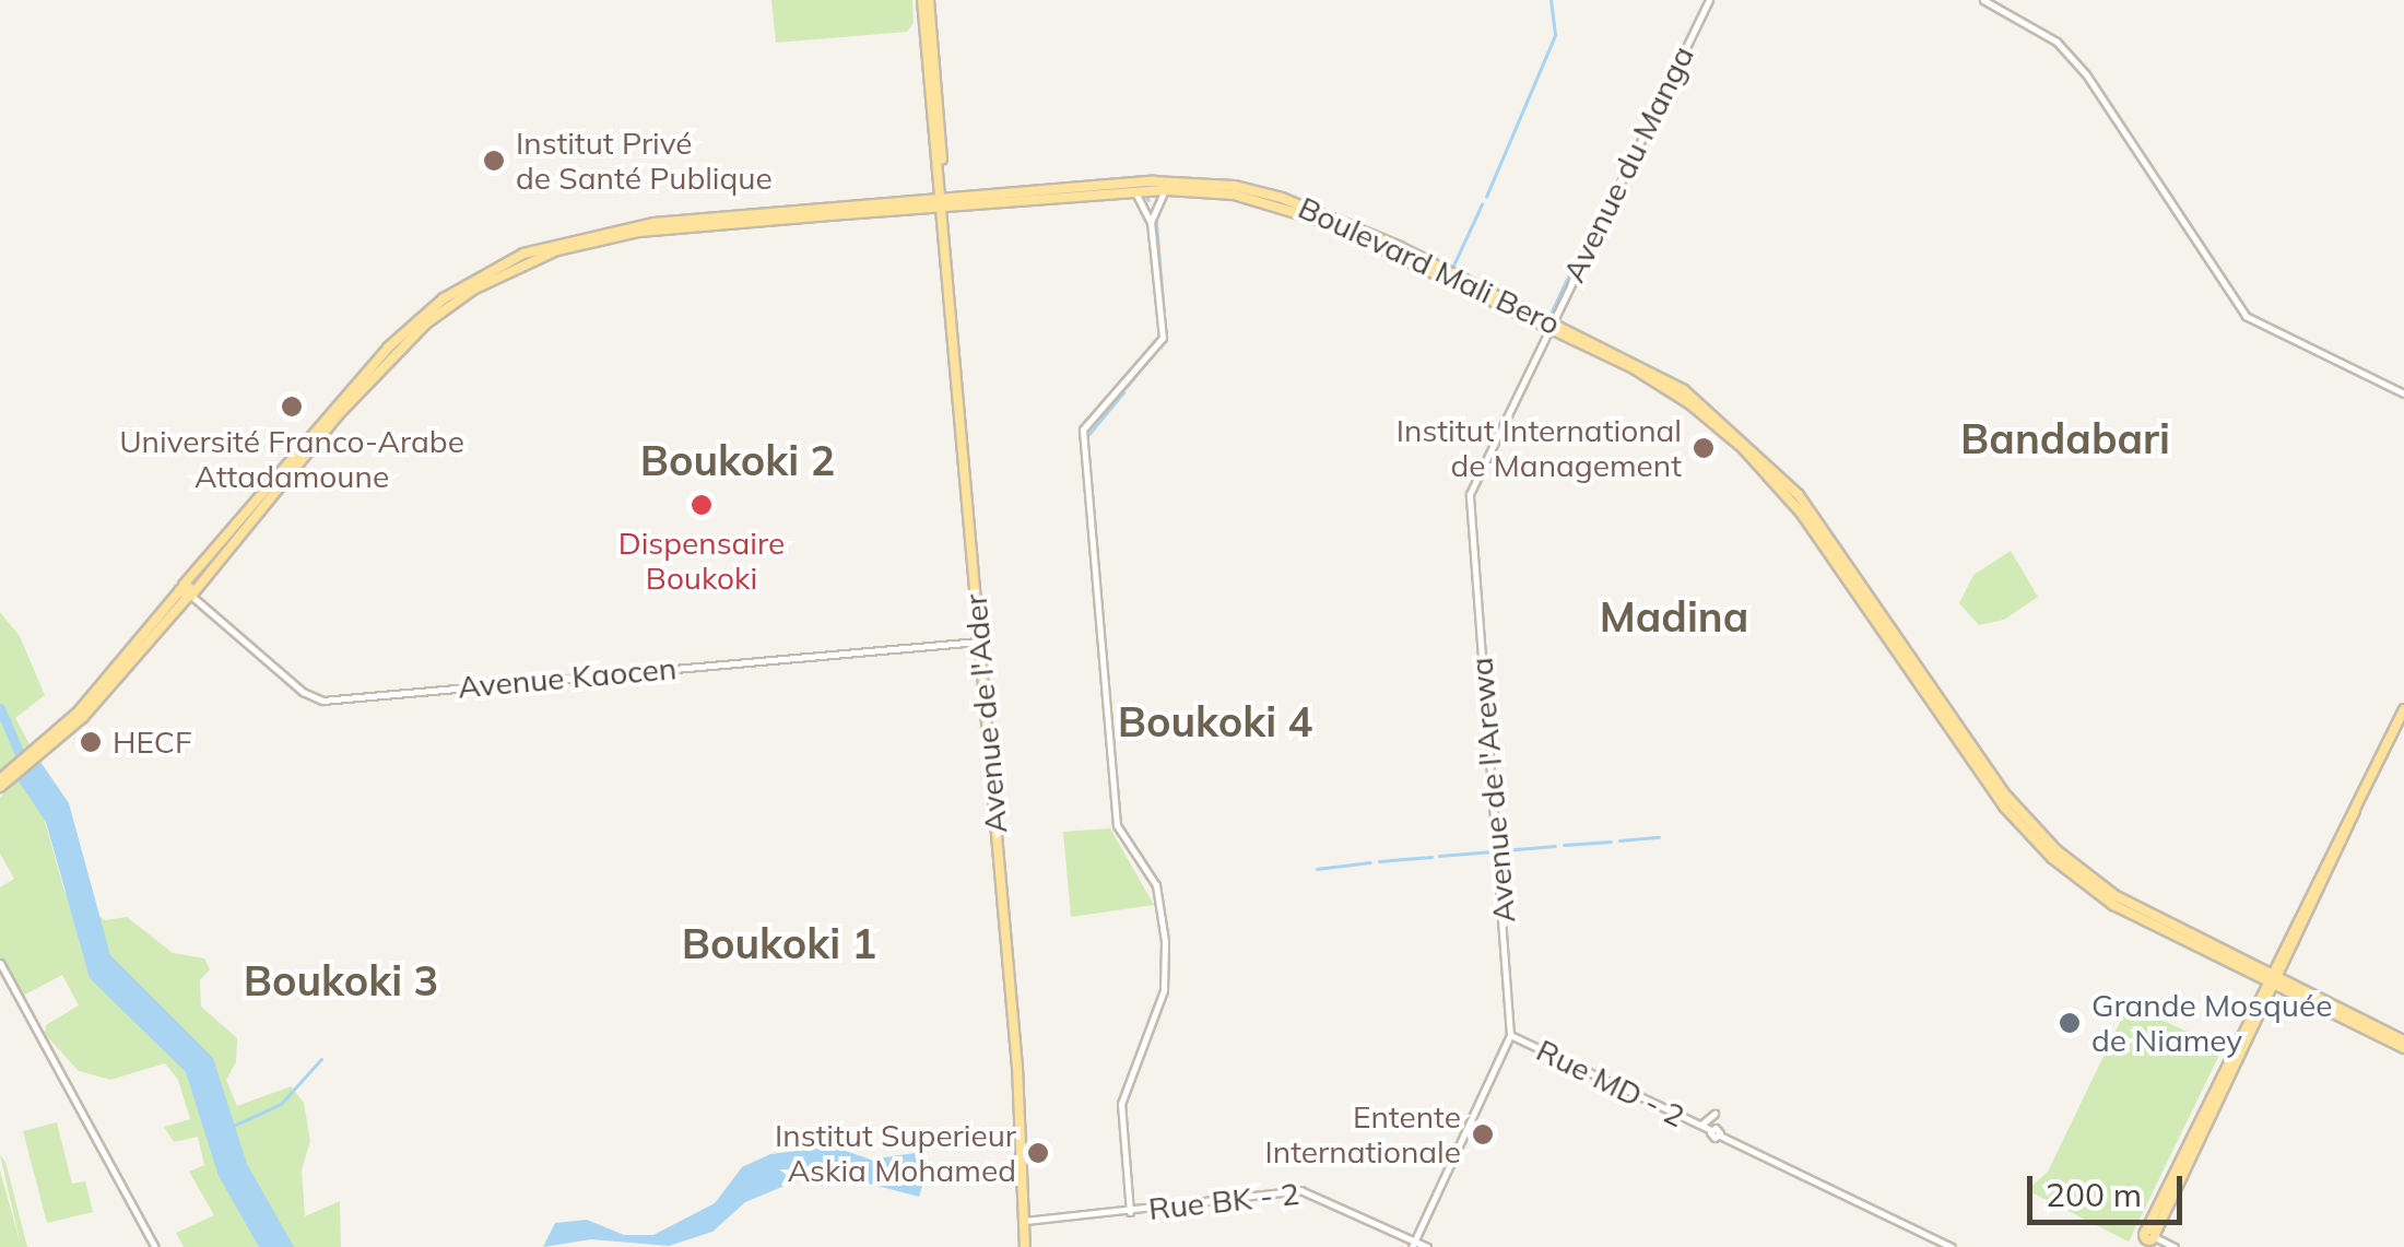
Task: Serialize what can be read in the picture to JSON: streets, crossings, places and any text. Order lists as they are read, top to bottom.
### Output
{
  "streets": {
    "main road": ["Boulevard Mali Bero", "Avenue de l'Ader"],
    "street": [
      "Avenue du Manga",
      "Avenue Kaocen",
      "Avenue de l'Arewa",
      "Rue MD - 2",
      "Rue BK - 2"
    ]
  },
  "crossings": [
    ["Avenue du Manga", "Boulevard Mali Bero"],
    ["Avenue du Manga", "Avenue de l'Arewa"],
    ["Boulevard Mali Bero", "Avenue Kaocen"],
    ["Boulevard Mali Bero", "Avenue de l'Ader"],
    ["Boulevard Mali Bero", "Avenue de l'Arewa"],
    ["Avenue Kaocen", "Avenue de l'Ader"],
    ["Avenue de l'Ader", "Rue BK - 2"],
    ["Avenue de l'Arewa", "Rue MD - 2"],
    ["Avenue de l'Arewa", "Rue BK - 2"]
  ],
  "districts": [
    "Bandabari",
    "Boukoki 2",
    "Madina",
    "Boukoki 4",
    "Boukoki 1",
    "Boukoki 3"
  ],
  "places": [
    "Institut Privé de Santé Publique",
    "Université Franco-Arabe Attadamoune",
    "Institut International de Management",
    "Dispensaire Boukoki",
    "HECF",
    "Grande Mosquée de Niamey",
    "Entente Internationale",
    "Institut Superieur Askia Mohamed"
  ],
  "scale_bar": "200 m"
}
